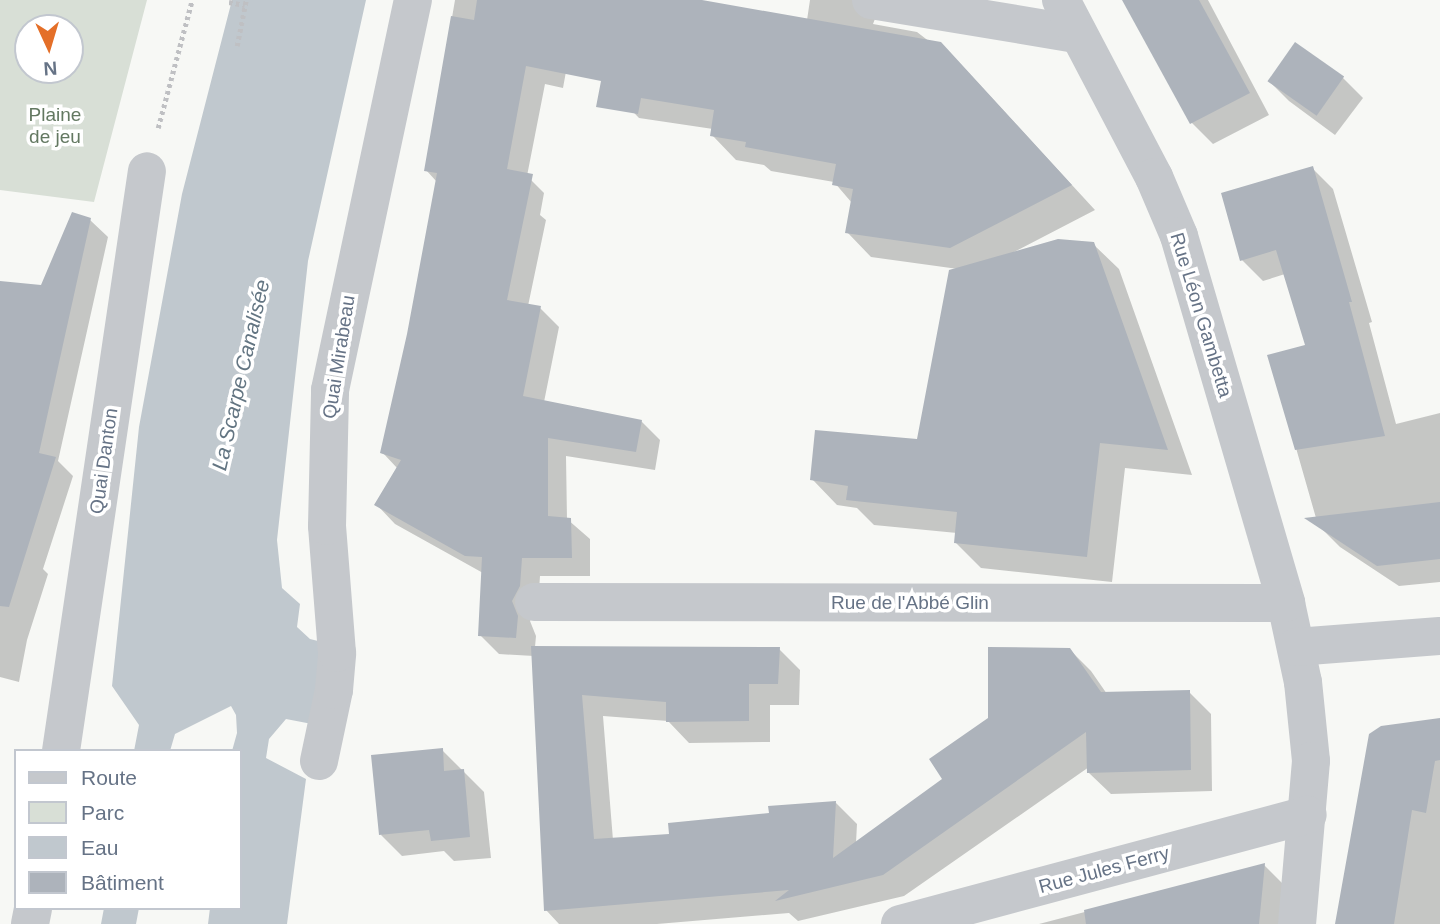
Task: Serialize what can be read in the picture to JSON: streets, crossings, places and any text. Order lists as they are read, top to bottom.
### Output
{
  "streets": {
    "street": [
      "Rue Léon Gambetta",
      "Quai Mirabeau",
      "Quai Danton",
      "Rue de l'Abbé Glin",
      "Rue Jules Ferry"
    ]
  },
  "crossings": [
    ["Rue Léon Gambetta", "Rue de l'Abbé Glin"],
    ["Rue Léon Gambetta", "Rue Jules Ferry"]
  ],
  "water": ["La Scarpe Canalisée"],
  "parks": ["Plaine de jeu"],
  "legend": [
    "Route",
    "Parc",
    "Eau",
    "Bâtiment"
  ],
  "north": "bottom"
}
